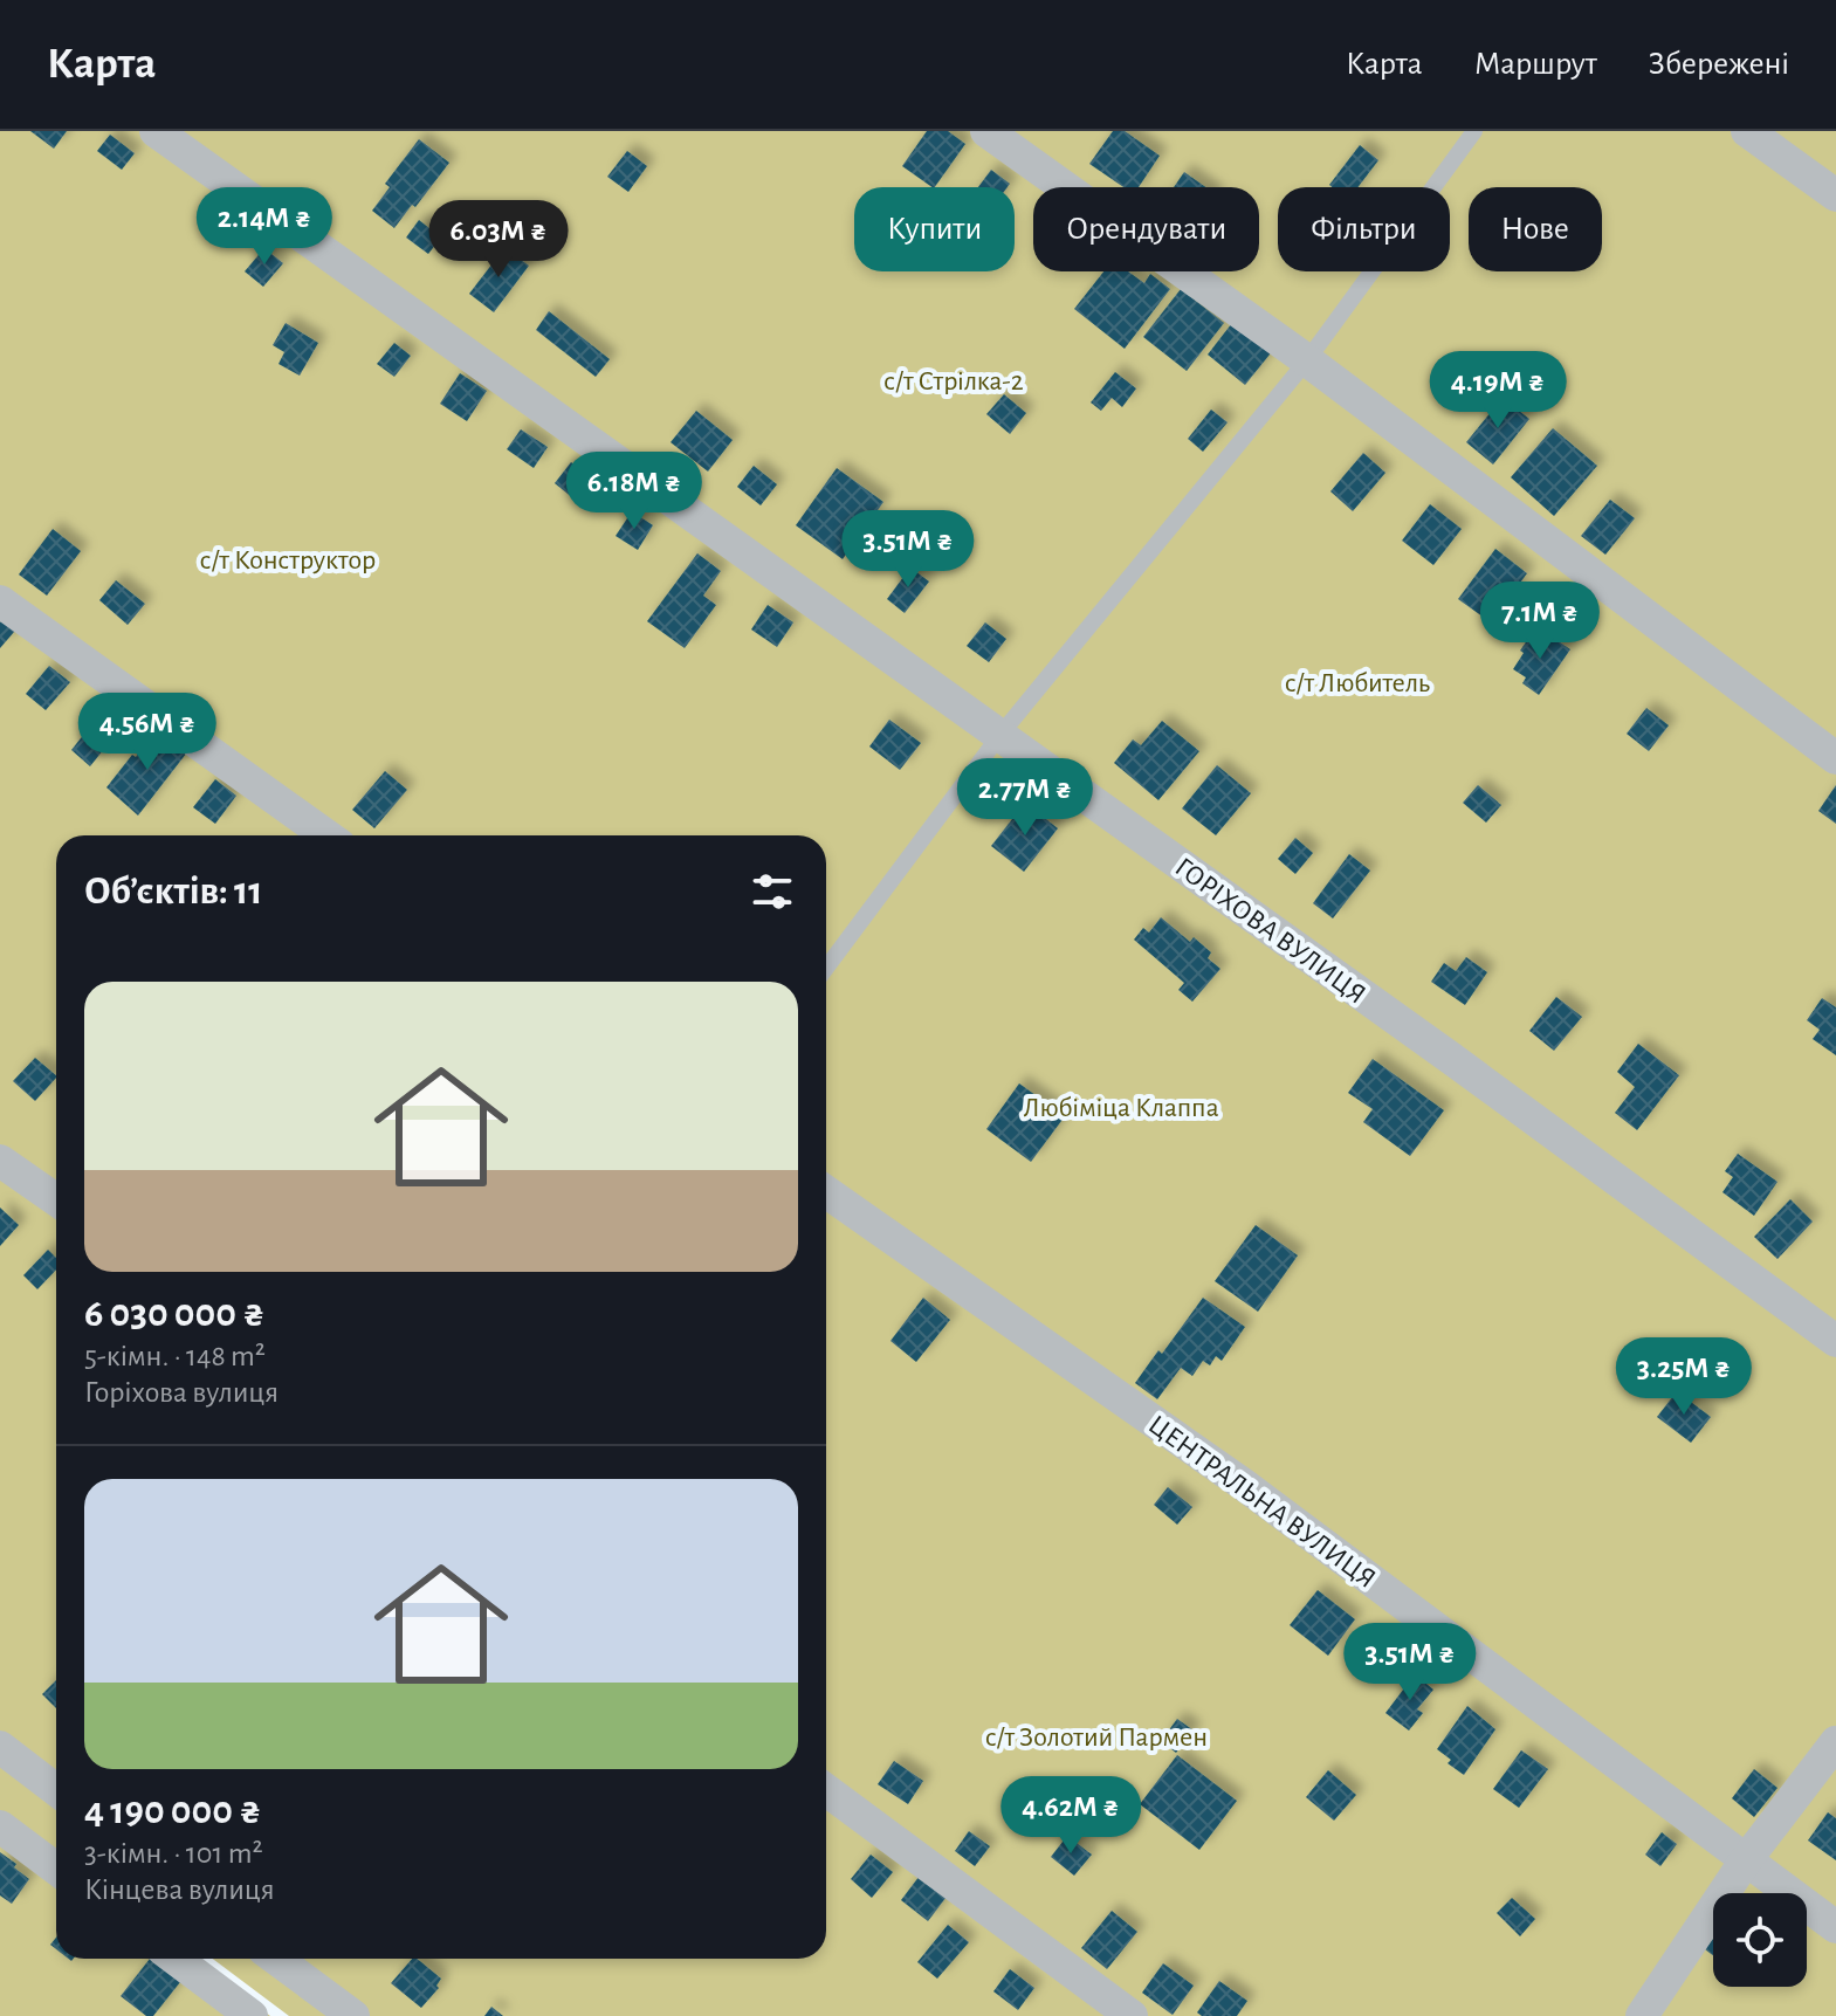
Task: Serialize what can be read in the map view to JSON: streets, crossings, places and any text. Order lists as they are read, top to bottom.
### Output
{
  "streets": {
    "street": ["ГОРІХОВА ВУЛИЦЯ", "ЦЕНТРАЛЬНА ВУЛИЦЯ"]
  },
  "parks": [
    "с/т Стрілка-2",
    "с/т Конструктор",
    "с/т Любитель",
    "Любіміца Клаппа",
    "с/т Золотий Пармен"
  ],
  "page": {
    "header": "Карта",
    "nav": ["Карта", "Маршрут", "Збережені"],
    "price": [
      "2.14M ₴",
      "6.03M ₴",
      "4.19M ₴",
      "6.18M ₴",
      "3.51M ₴",
      "7.1M ₴",
      "4.56M ₴",
      "2.77M ₴",
      "3.25M ₴",
      "3.51M ₴",
      "4.62M ₴"
    ],
    "chip": [
      "Купити",
      "Орендувати",
      "Фільтри",
      "Нове"
    ],
    "heading": "Об’єктів: 11",
    "list": [
      {
        "name": "6 030 000 ₴",
        "note": "5-кімн. · 148 m² · Горіхова вулиця"
      },
      {
        "name": "4 190 000 ₴",
        "note": "3-кімн. · 101 m² · Кінцева вулиця"
      }
    ]
  }
}
